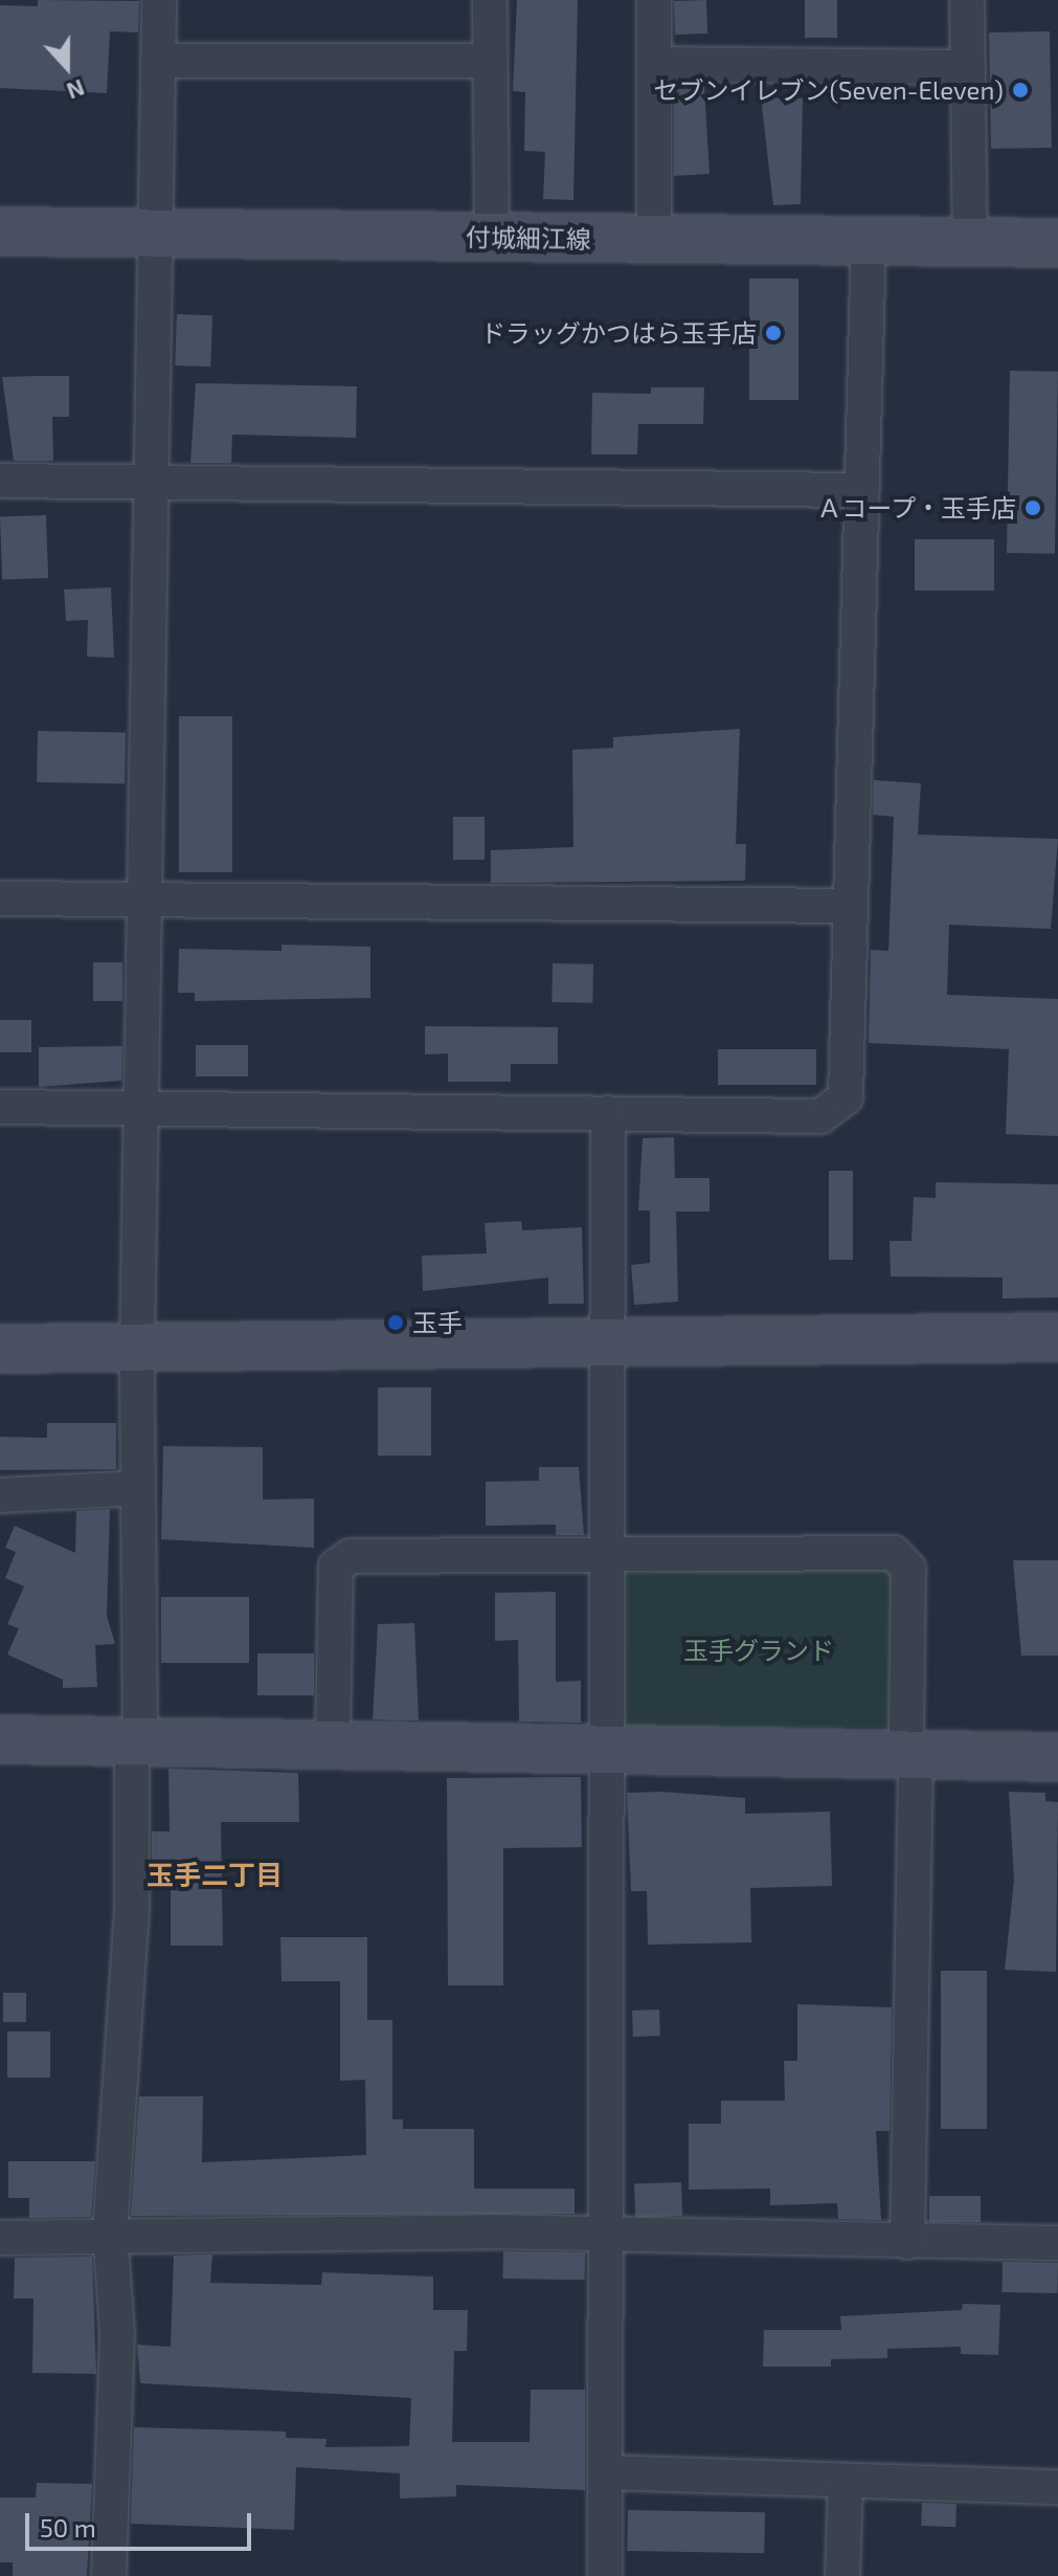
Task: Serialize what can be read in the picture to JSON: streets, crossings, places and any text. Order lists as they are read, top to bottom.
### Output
{
  "streets": {
    "street": ["付城細江線"]
  },
  "districts": ["玉手二丁目"],
  "parks": ["玉手グランド"],
  "places": [
    "セブンイレブン(Seven-Eleven)",
    "ドラッグかつはら玉手店",
    "Ａコープ・玉手店",
    "玉手"
  ],
  "scale_bar": "50 m",
  "north": "bottom"
}
